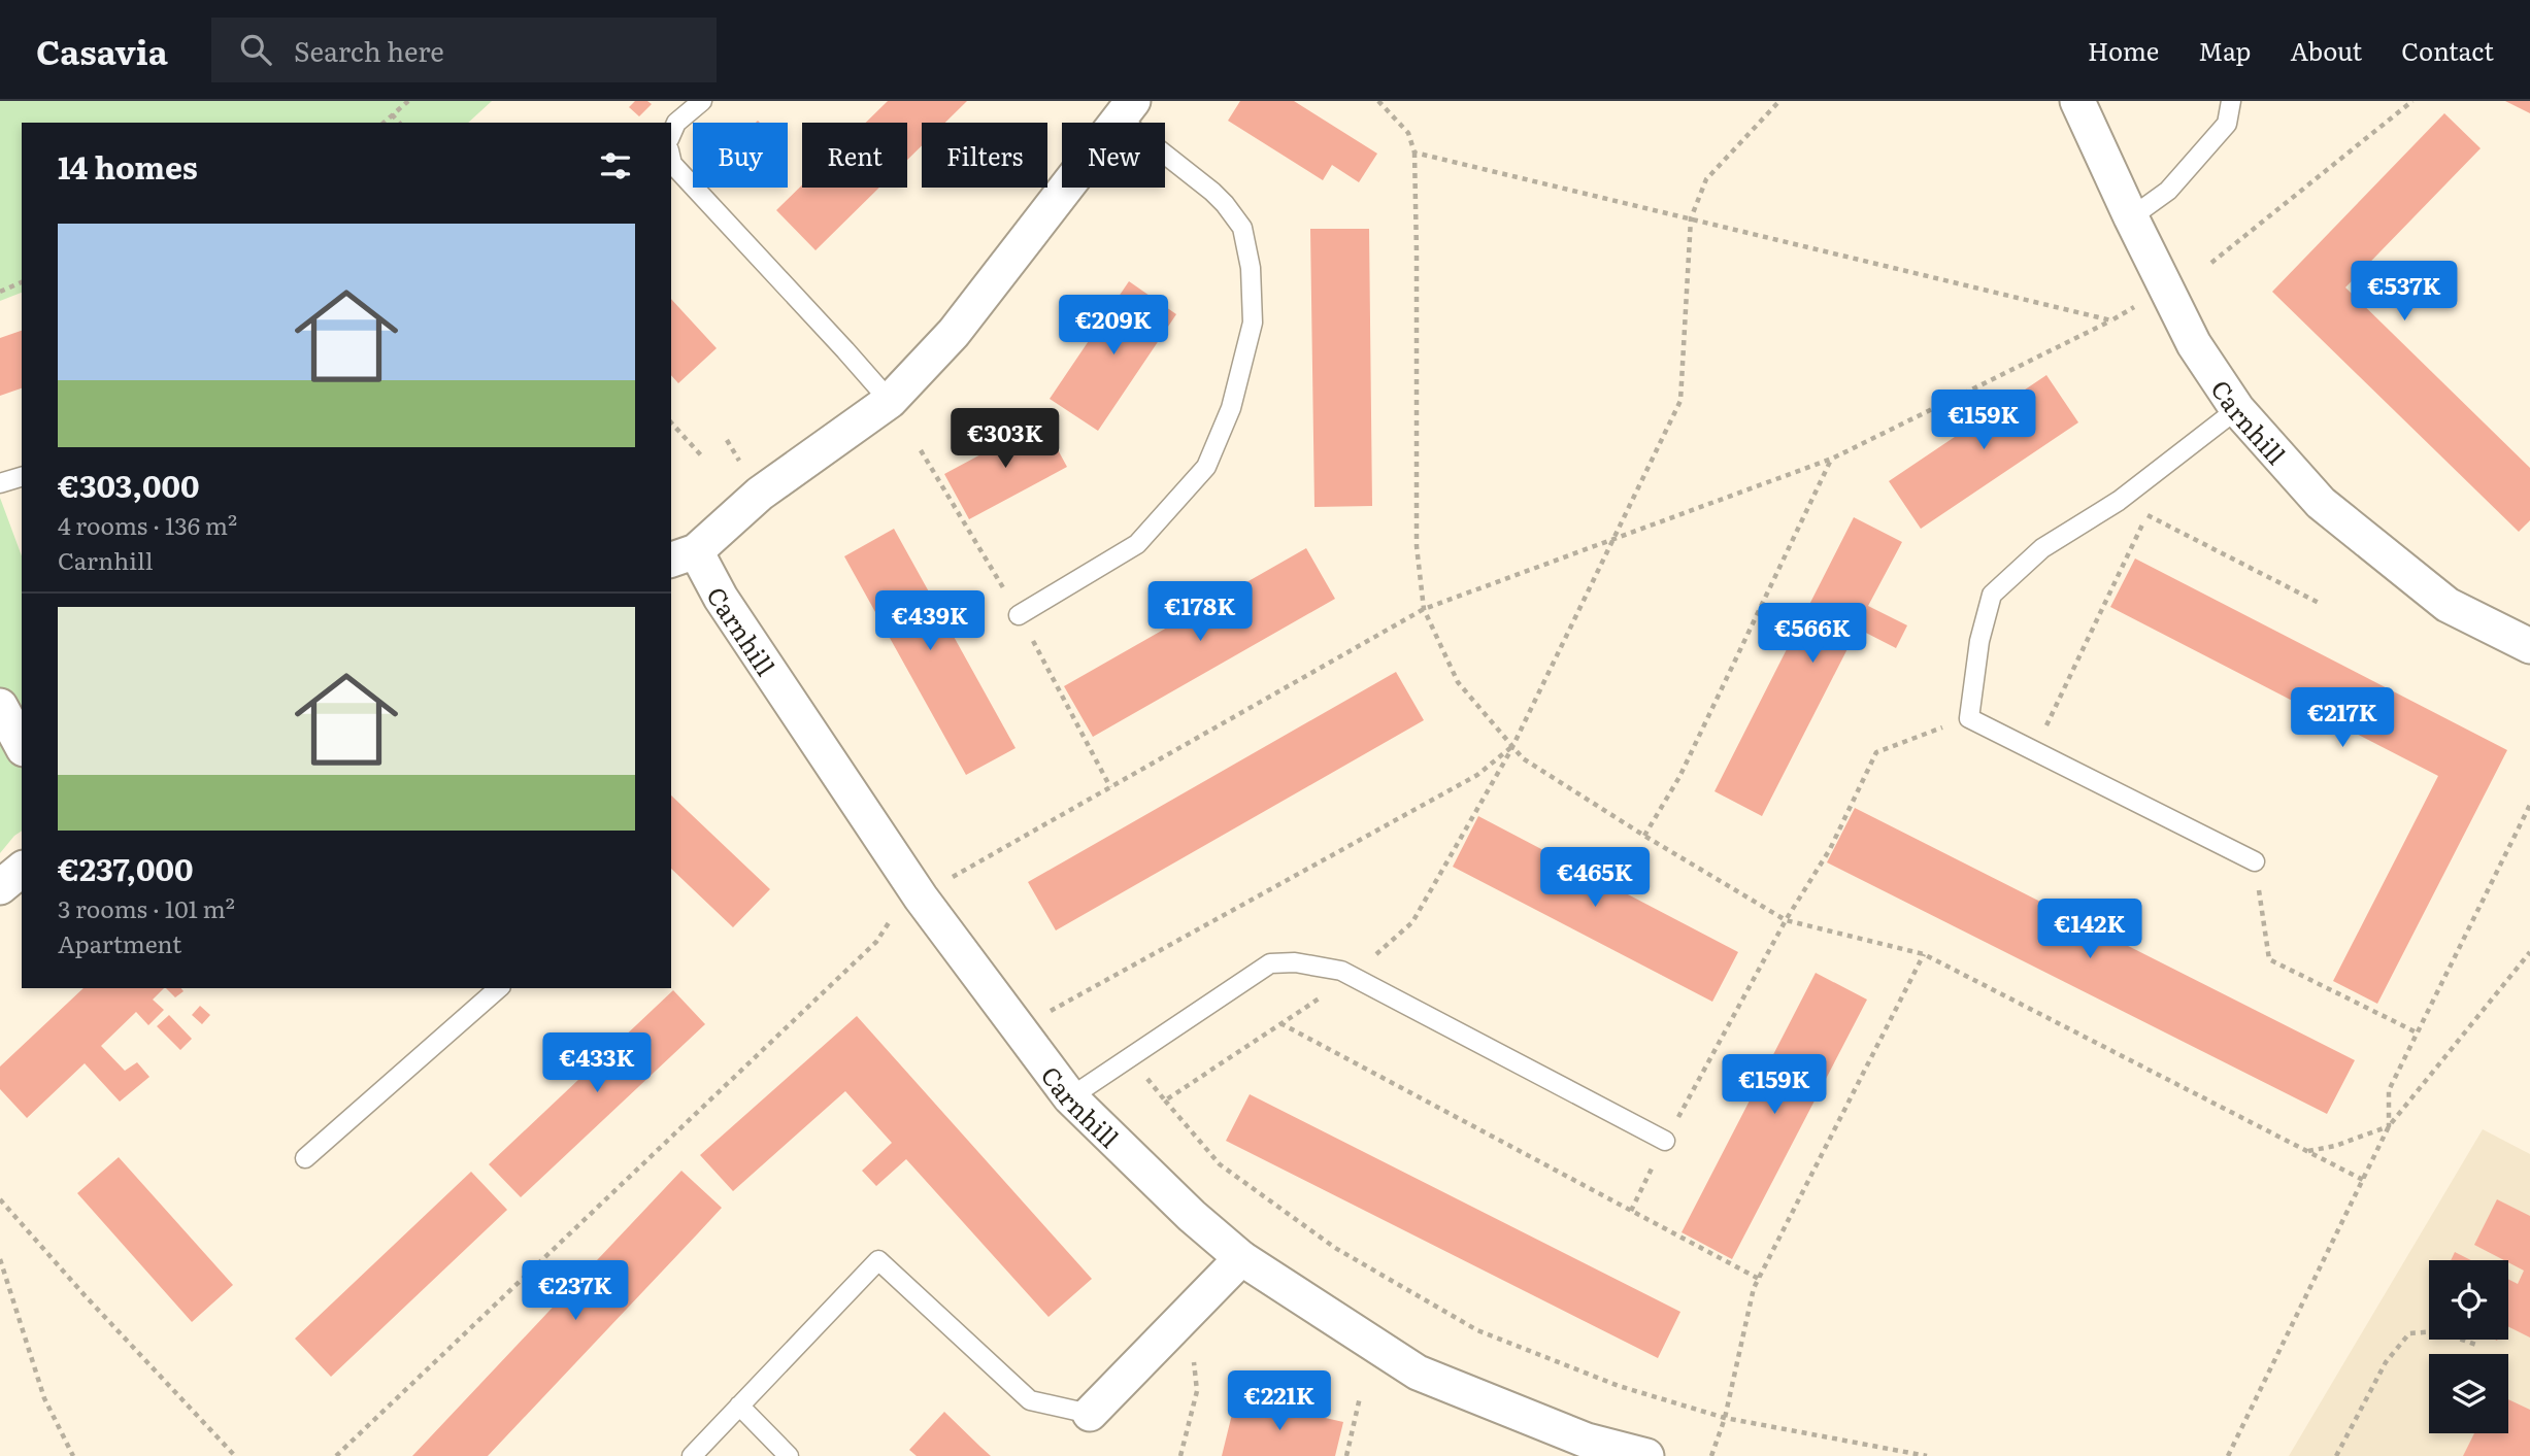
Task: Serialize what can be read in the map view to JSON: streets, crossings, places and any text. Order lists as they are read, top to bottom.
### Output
{
  "streets": {
    "street": ["Carnhill"]
  },
  "page": {
    "header": "Casavia",
    "search": "Search here",
    "nav": [
      "Home",
      "Map",
      "About",
      "Contact"
    ],
    "chip": [
      "Buy",
      "Rent",
      "Filters",
      "New"
    ],
    "heading": "14 homes",
    "list": [
      {
        "name": "€303,000",
        "note": "4 rooms · 136 m² · Carnhill"
      },
      {
        "name": "€237,000",
        "note": "3 rooms · 101 m² · Apartment"
      }
    ],
    "price": [
      "€537K",
      "€209K",
      "€159K",
      "€303K",
      "€178K",
      "€439K",
      "€566K",
      "€217K",
      "€465K",
      "€142K",
      "€433K",
      "€159K",
      "€237K",
      "€221K"
    ]
  }
}
